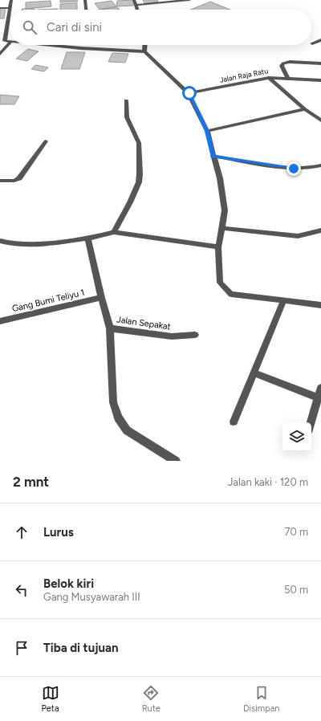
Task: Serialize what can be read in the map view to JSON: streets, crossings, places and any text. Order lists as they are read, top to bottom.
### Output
{
  "streets": {
    "street": ["Jalan Raja Ratu", "Gang Bumi Teliyu 1", "Jalan Sepakat"]
  },
  "page": {
    "search": "Cari di sini",
    "heading": ["2 mnt", "Jalan kaki · 120 m"],
    "list": [
      ["Lurus", "70 m"],
      ["Belok kiri", "Gang Musyawarah III", "50 m"],
      "Tiba di tujuan"
    ],
    "nav": ["Peta", "Rute", "Disimpan"]
  }
}
